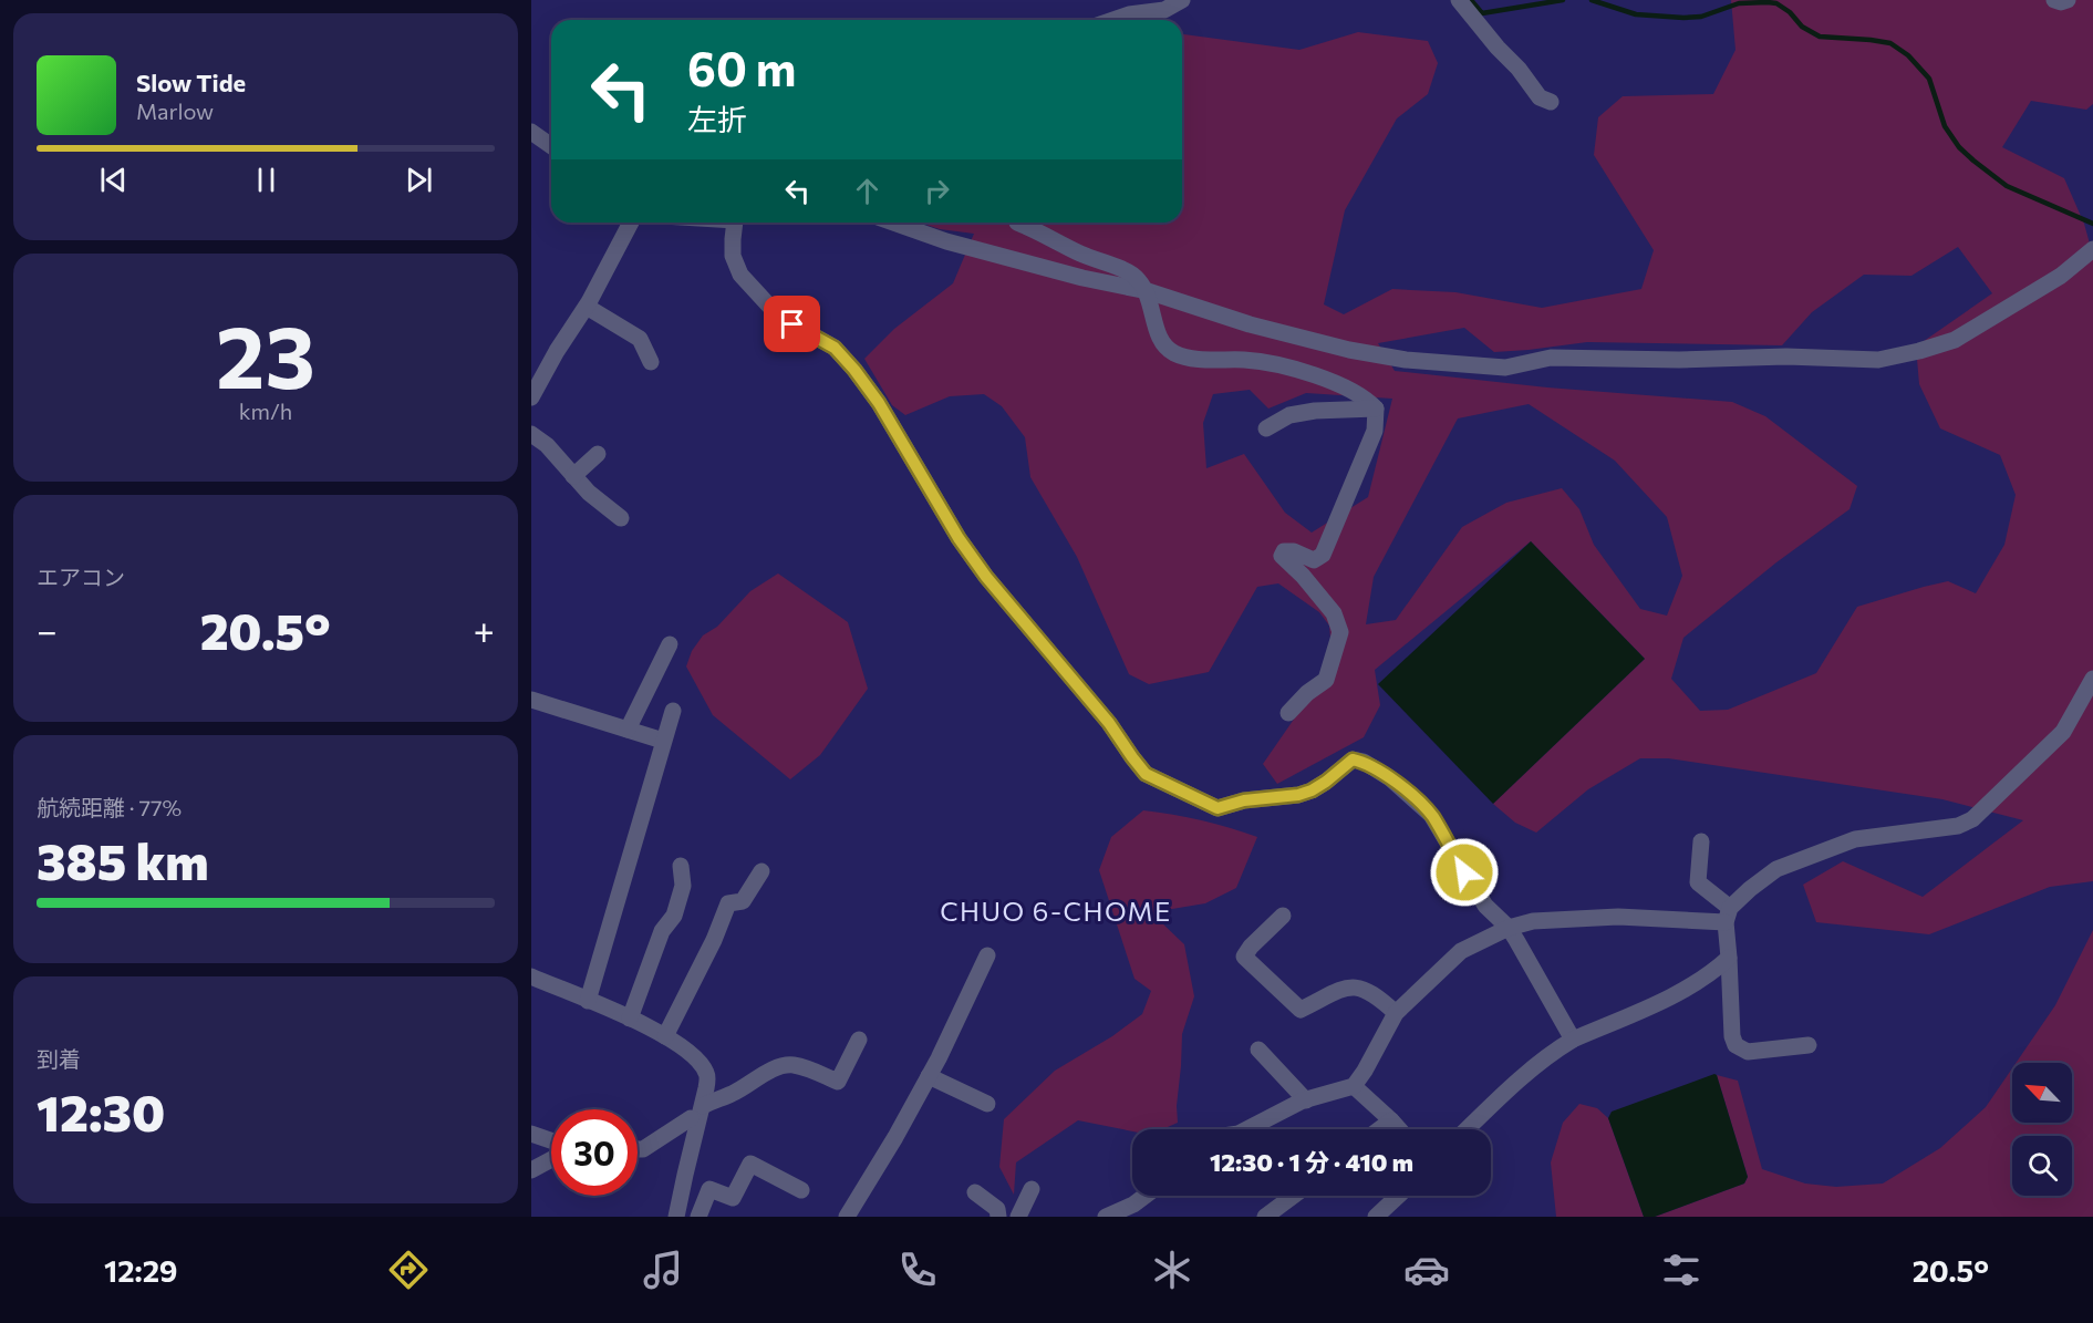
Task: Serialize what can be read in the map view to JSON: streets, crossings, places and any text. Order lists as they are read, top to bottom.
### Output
{
  "districts": ["CHUO 6-CHOME"],
  "north": "top left",
  "page": {
    "turn": ["60 m", "左折"],
    "song": ["Slow Tide", "Marlow"],
    "tile": [
      ["23", "km/h"],
      "エアコン",
      ["航続距離 · 77%", "385 km"],
      ["到着", "12:30"]
    ],
    "heat": ["−", "20.5°", "+"],
    "limit": "30",
    "trip": "12:30 · 1 分 · 410 m",
    "tabs": ["12:29", "20.5°"]
  }
}
